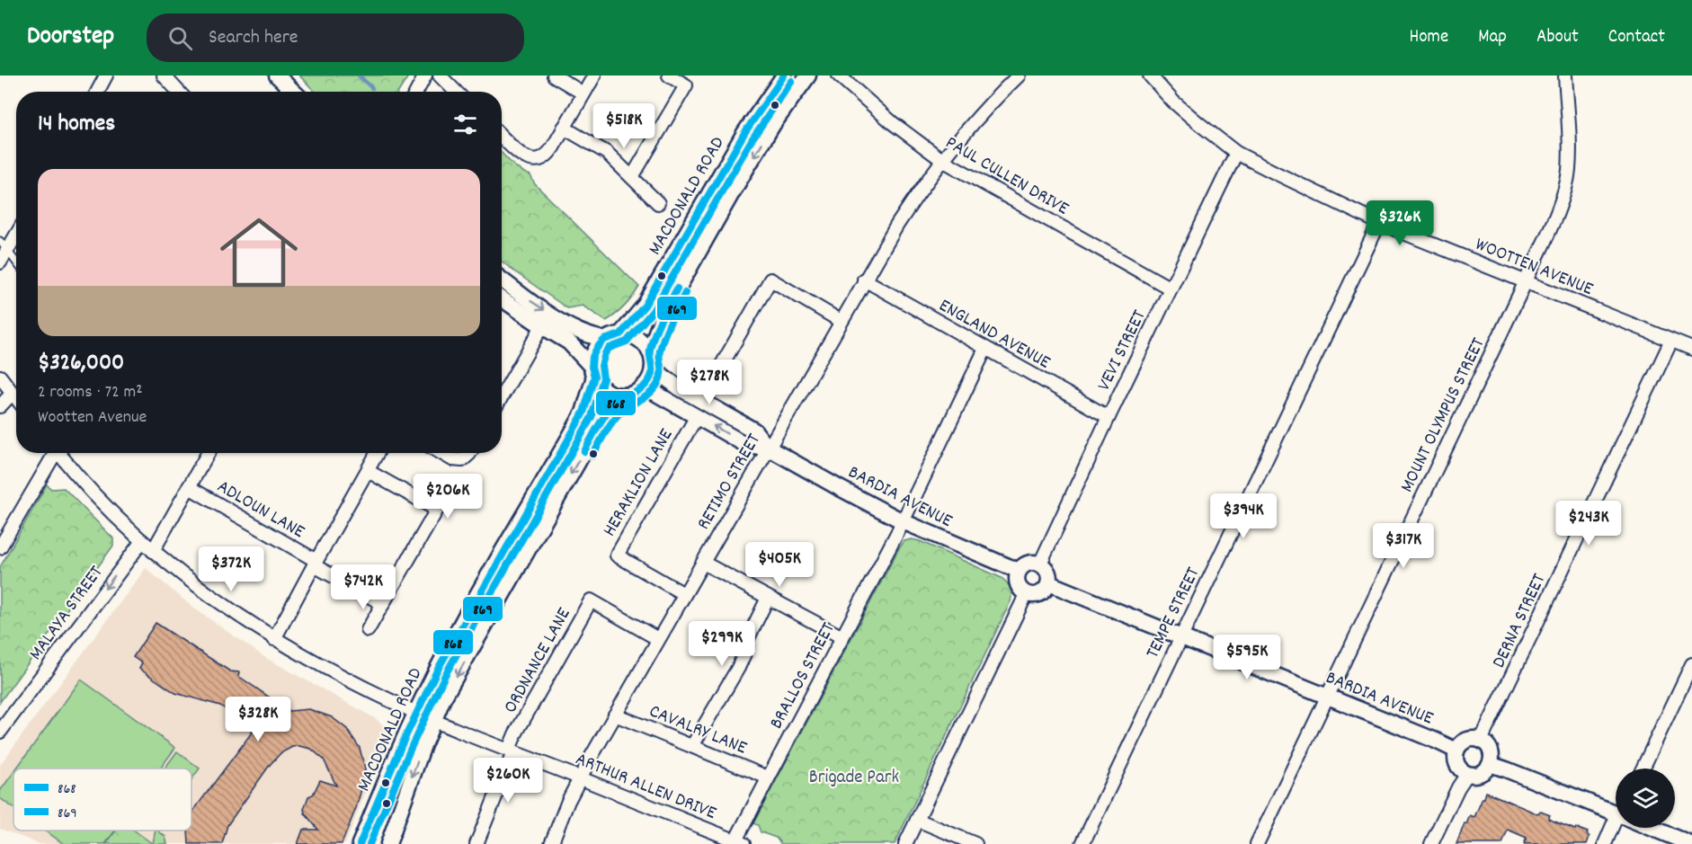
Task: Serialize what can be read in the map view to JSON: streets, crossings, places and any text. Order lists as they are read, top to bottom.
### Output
{
  "streets": {
    "street": [
      "PAUL CULLEN DRIVE",
      "MACDONALD ROAD",
      "WOOTTEN AVENUE",
      "ENGLAND AVENUE",
      "VEVI STREET",
      "MOUNT OLYMPUS STREET",
      "RETIMO STREET",
      "HERAKLION LANE",
      "BARDIA AVENUE",
      "ADLOUN LANE",
      "MALAYA STREET",
      "TEMPE STREET",
      "DERNA STREET",
      "ORDNANCE LANE",
      "BRALLOS STREET",
      "CAVALRY LANE",
      "ARTHUR ALLEN DRIVE"
    ]
  },
  "crossings": [
    ["PAUL CULLEN DRIVE", "VEVI STREET"],
    ["PAUL CULLEN DRIVE", "RETIMO STREET"],
    ["MACDONALD ROAD", "BARDIA AVENUE"],
    ["MACDONALD ROAD", "ARTHUR ALLEN DRIVE"],
    ["WOOTTEN AVENUE", "VEVI STREET"],
    ["WOOTTEN AVENUE", "MOUNT OLYMPUS STREET"],
    ["WOOTTEN AVENUE", "TEMPE STREET"],
    ["WOOTTEN AVENUE", "DERNA STREET"],
    ["ENGLAND AVENUE", "VEVI STREET"],
    ["ENGLAND AVENUE", "RETIMO STREET"],
    ["ENGLAND AVENUE", "BRALLOS STREET"],
    ["VEVI STREET", "BARDIA AVENUE"],
    ["MOUNT OLYMPUS STREET", "BARDIA AVENUE"],
    ["RETIMO STREET", "HERAKLION LANE"],
    ["RETIMO STREET", "BARDIA AVENUE"],
    ["RETIMO STREET", "ORDNANCE LANE"],
    ["RETIMO STREET", "CAVALRY LANE"],
    ["RETIMO STREET", "ARTHUR ALLEN DRIVE"],
    ["HERAKLION LANE", "BARDIA AVENUE"],
    ["BARDIA AVENUE", "TEMPE STREET"],
    ["BARDIA AVENUE", "DERNA STREET"],
    ["BARDIA AVENUE", "BRALLOS STREET"],
    ["MALAYA STREET", "ARTHUR ALLEN DRIVE"],
    ["ORDNANCE LANE", "ARTHUR ALLEN DRIVE"],
    ["BRALLOS STREET", "CAVALRY LANE"],
    ["BRALLOS STREET", "ARTHUR ALLEN DRIVE"]
  ],
  "one_way": ["MALAYA STREET"],
  "parks": ["Brigade Park"],
  "lines": ["transit line 868", "transit line 869"],
  "legend": ["868", "869"],
  "page": {
    "header": "Doorstep",
    "search": "Search here",
    "nav": [
      "Home",
      "Map",
      "About",
      "Contact"
    ],
    "heading": "14 homes",
    "price": [
      "$518K",
      "$326K",
      "$278K",
      "$206K",
      "$394K",
      "$243K",
      "$317K",
      "$405K",
      "$372K",
      "$742K",
      "$299K",
      "$595K",
      "$328K",
      "$260K"
    ],
    "list": [
      {
        "name": "$326,000",
        "note": "2 rooms · 72 m² · Wootten Avenue"
      }
    ]
  }
}
